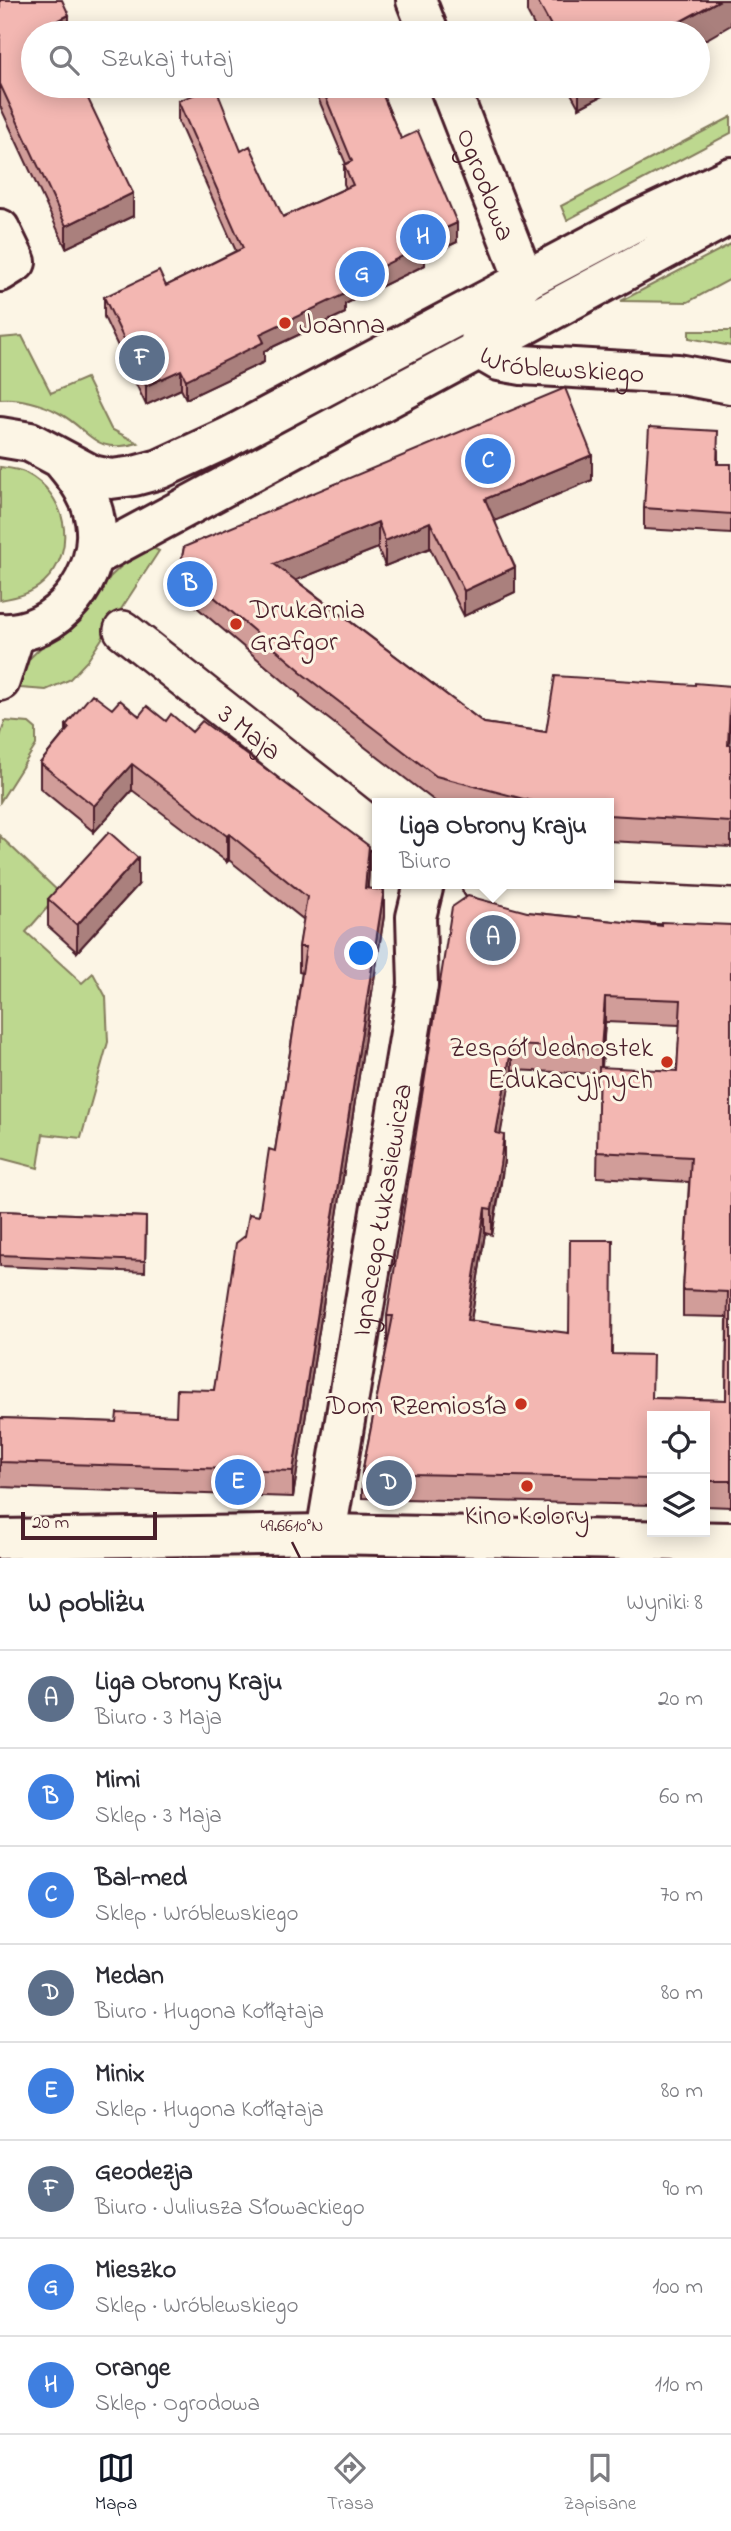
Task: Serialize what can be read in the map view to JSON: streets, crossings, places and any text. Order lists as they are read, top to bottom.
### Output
{
  "streets": {
    "street": [
      "Ogrodowa",
      "Wróblewskiego",
      "3 Maja",
      "Ignacego Łukasiewicza"
    ]
  },
  "crossings": [
    ["Ogrodowa", "Wróblewskiego"]
  ],
  "places": [
    "Joanna",
    "Drukarnia Grafgor",
    "Zespół Jednostek Edukacyjnych",
    "Dom Rzemiosła",
    "Kino Kolory"
  ],
  "scale_bar": "20 m",
  "page": {
    "search": "Szukaj tutaj",
    "pins": [
      "H",
      "G",
      "F",
      "C",
      "B",
      "A",
      "E",
      "D"
    ],
    "popup": ["Liga Obrony Kraju", "Biuro"],
    "scale": "20 m",
    "heading": ["W pobliżu", "Wyniki: 8"],
    "list": [
      {
        "mark": "A",
        "name": "Liga Obrony Kraju",
        "note": "Biuro · 3 Maja",
        "value": "20 m"
      },
      {
        "mark": "B",
        "name": "Mimi",
        "note": "Sklep · 3 Maja",
        "value": "60 m"
      },
      {
        "mark": "C",
        "name": "Bal-med",
        "note": "Sklep · Wróblewskiego",
        "value": "70 m"
      },
      {
        "mark": "D",
        "name": "Medan",
        "note": "Biuro · Hugona Kołłątaja",
        "value": "80 m"
      },
      {
        "mark": "E",
        "name": "Minix",
        "note": "Sklep · Hugona Kołłątaja",
        "value": "80 m"
      },
      {
        "mark": "F",
        "name": "Geodezja",
        "note": "Biuro · Juliusza Słowackiego",
        "value": "90 m"
      },
      {
        "mark": "G",
        "name": "Mieszko",
        "note": "Sklep · Wróblewskiego",
        "value": "100 m"
      },
      {
        "mark": "H",
        "name": "Orange",
        "note": "Sklep · Ogrodowa",
        "value": "110 m"
      }
    ],
    "nav": ["Mapa", "Trasa", "Zapisane"]
  },
  "coordinates": ["49.6610°N"]
}
